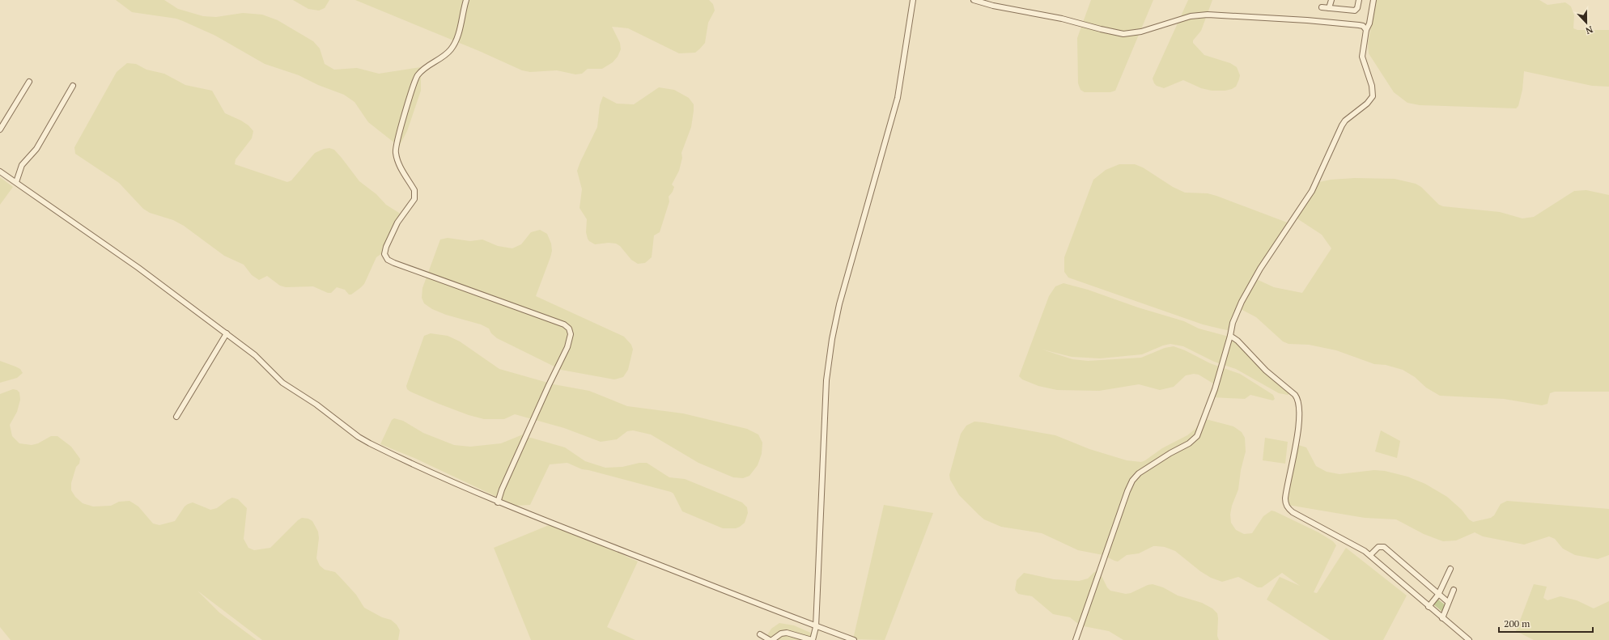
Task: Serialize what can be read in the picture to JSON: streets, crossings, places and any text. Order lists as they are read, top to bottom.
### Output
{
  "scale_bar": "200 m",
  "north": "bottom"
}
